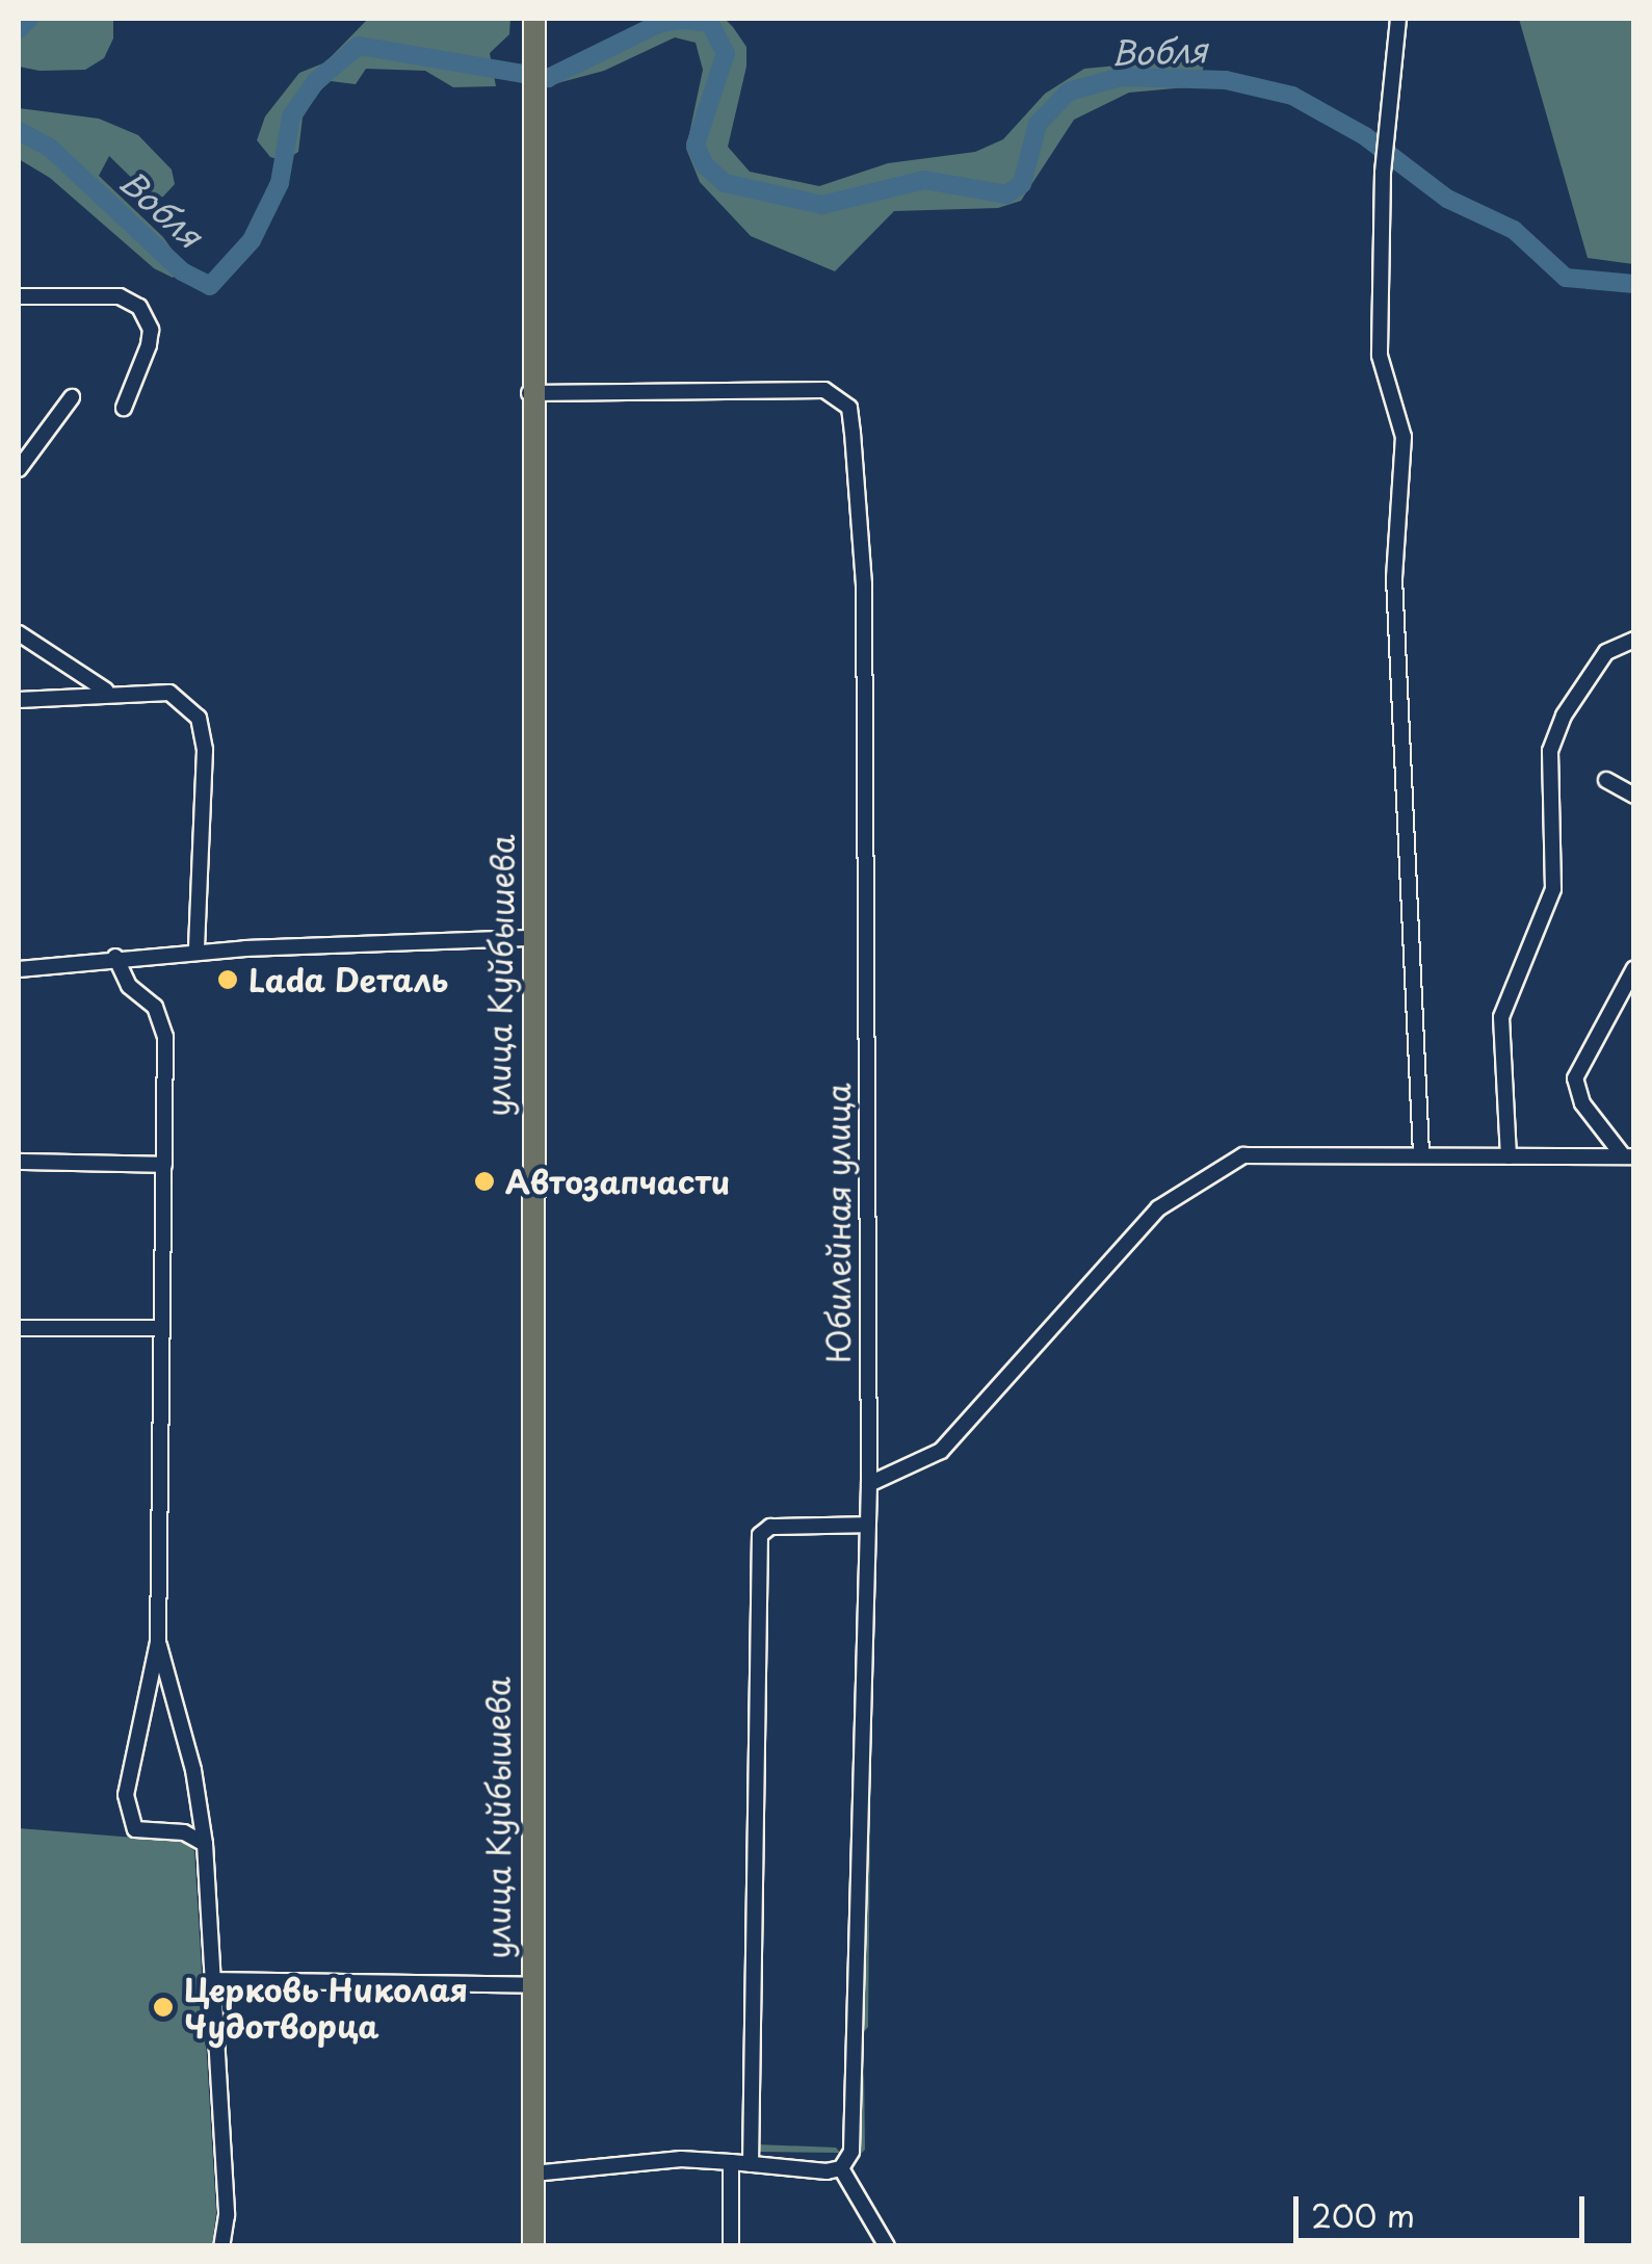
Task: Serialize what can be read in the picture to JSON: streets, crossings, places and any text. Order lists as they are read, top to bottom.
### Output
{
  "streets": {
    "highway": ["улица Куйбышева"],
    "street": ["Юбилейная улица"]
  },
  "crossings": [
    ["улица Куйбышева", "Юбилейная улица"]
  ],
  "water": ["Вобля"],
  "places": ["Lada Dеталь", "Автозапчасти", "Церковь Николая Чудотворца"],
  "scale_bar": "200 m"
}
